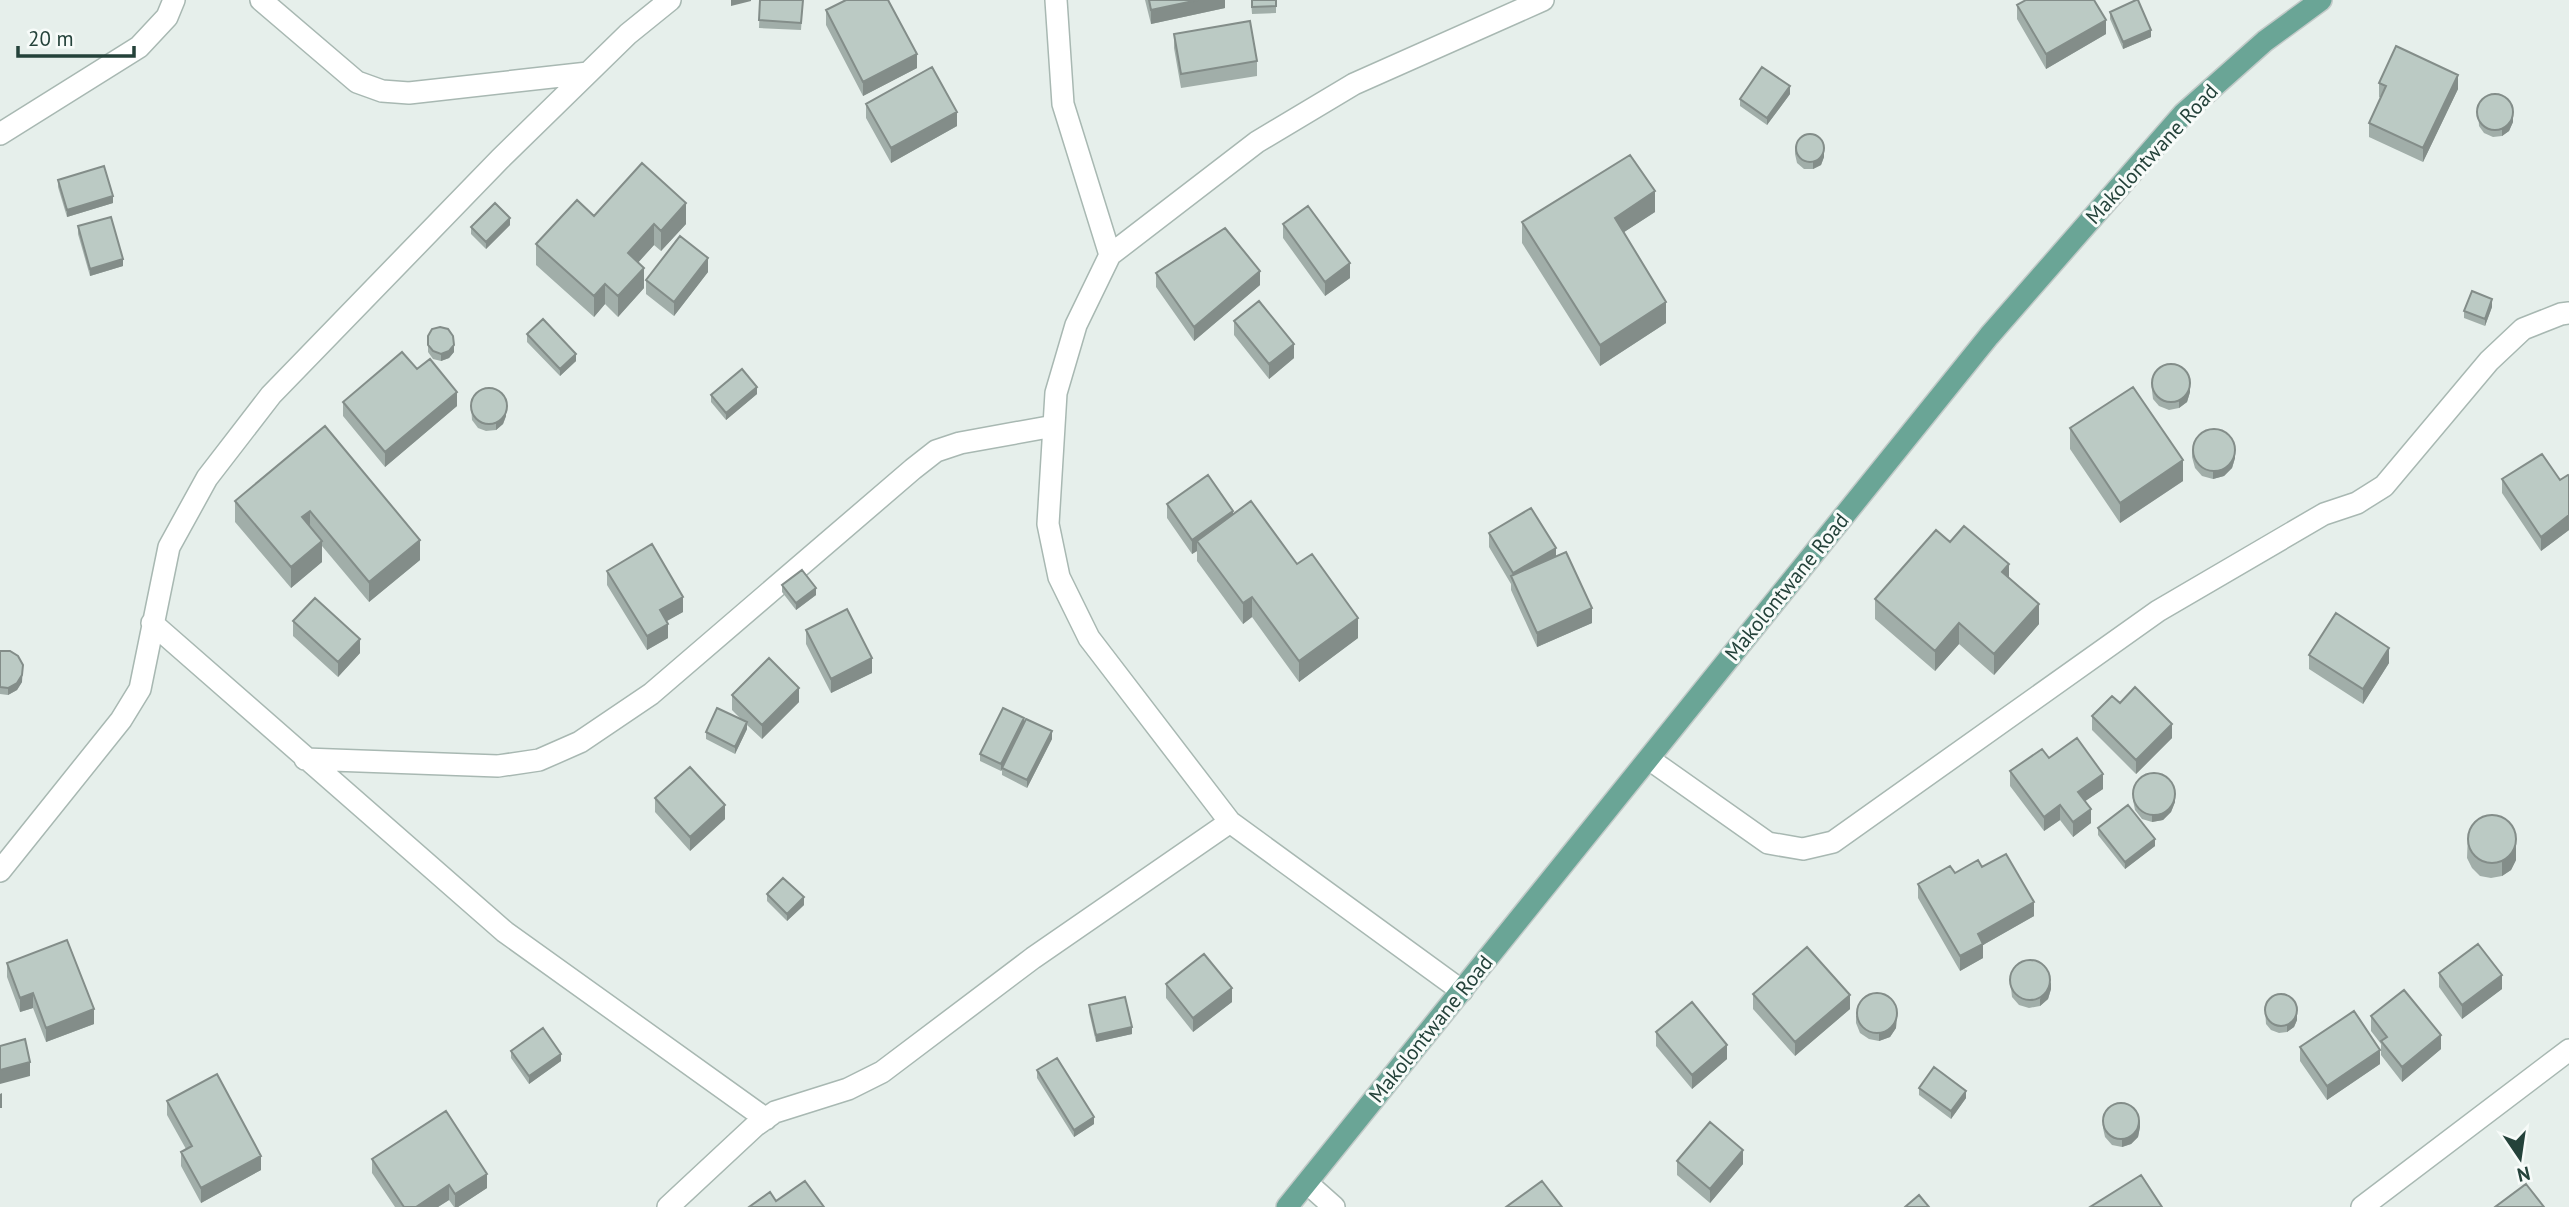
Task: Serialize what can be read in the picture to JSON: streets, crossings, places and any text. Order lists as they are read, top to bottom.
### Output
{
  "streets": {
    "main road": ["Makolontwane Road"]
  },
  "scale_bar": "20 m",
  "north": "bottom"
}
